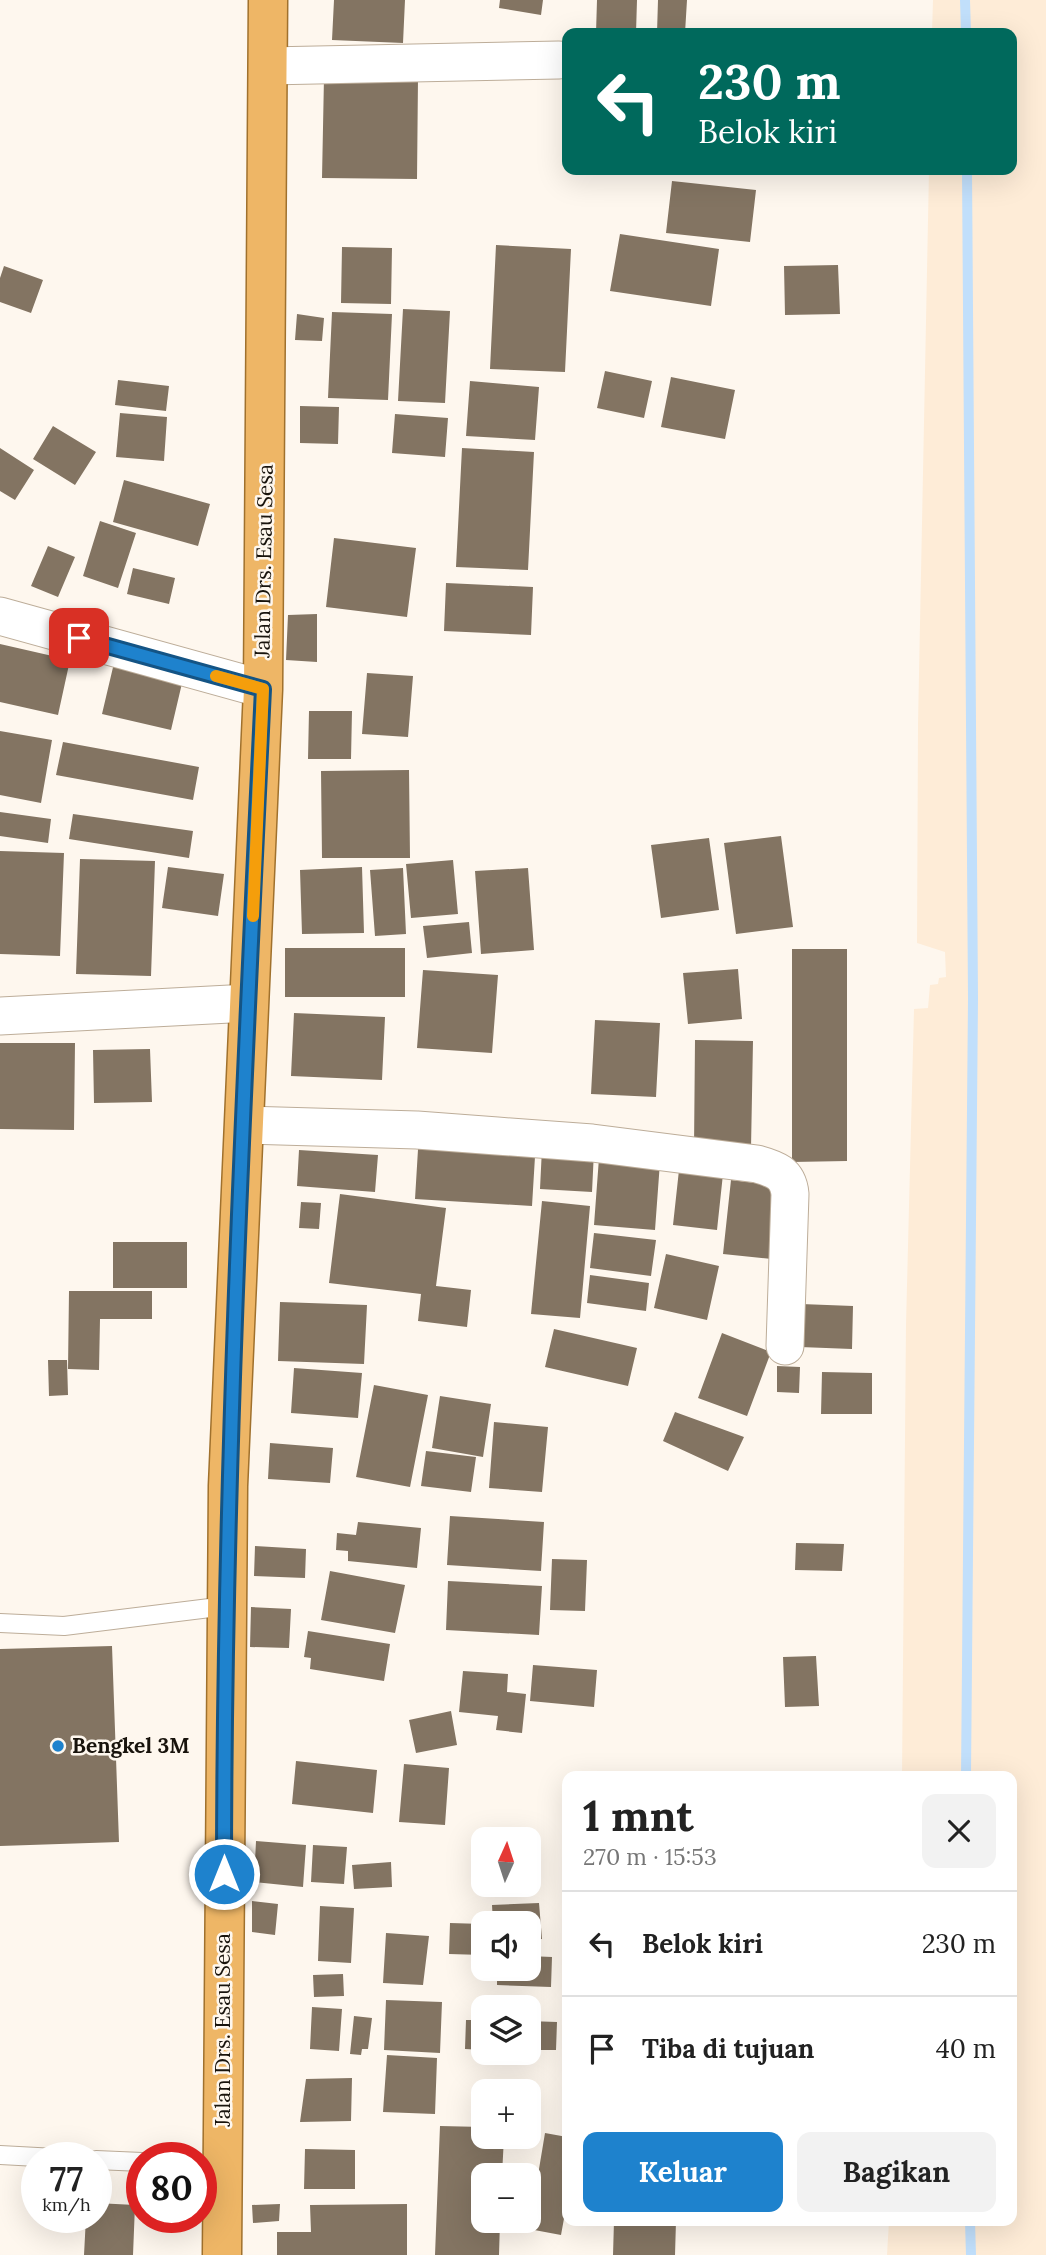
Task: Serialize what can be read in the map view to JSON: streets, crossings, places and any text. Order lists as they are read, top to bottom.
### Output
{
  "streets": {
    "highway": ["Jalan Drs. Esau Sesa"]
  },
  "places": ["Bengkel 3M"],
  "north": "top",
  "page": {
    "turn": ["230 m", "Belok kiri"],
    "heading": ["1 mnt", "270 m · 15:53"],
    "map_buttons": ["+", "−"],
    "list": [
      {
        "name": "Belok kiri",
        "value": "230 m"
      },
      {
        "name": "Tiba di tujuan",
        "value": "40 m"
      }
    ],
    "buttons": ["Keluar", "Bagikan"],
    "speed": "77 km/h",
    "limit": "80"
  }
}
